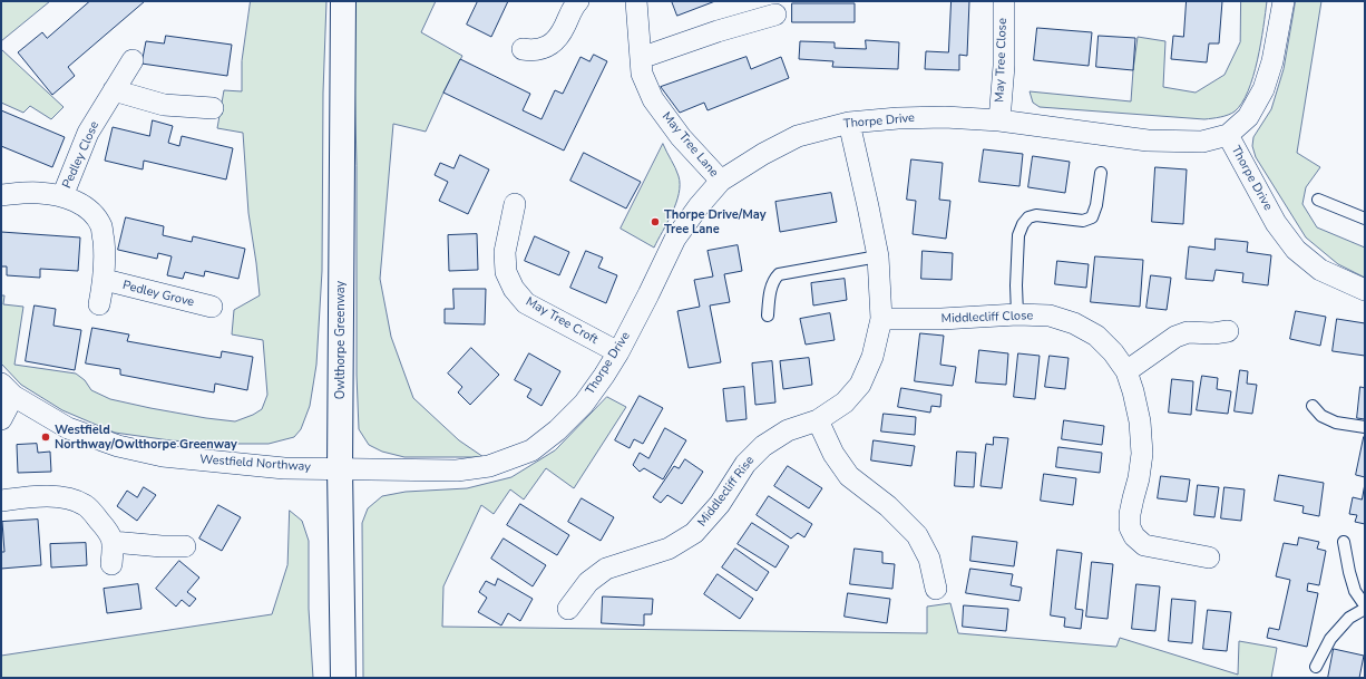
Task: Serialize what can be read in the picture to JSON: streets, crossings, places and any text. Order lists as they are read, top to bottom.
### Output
{
  "streets": {
    "street": [
      "May Tree Close",
      "Thorpe Drive",
      "May Tree Lane",
      "Pedley Close",
      "Pedley Grove",
      "Middlecliff Close",
      "May Tree Croft",
      "Owlthorpe Greenway",
      "Westfield Northway",
      "Middlecliff Rise"
    ]
  },
  "crossings": [
    ["May Tree Close", "Thorpe Drive"],
    ["Thorpe Drive", "May Tree Lane"],
    ["Thorpe Drive", "May Tree Croft"],
    ["Thorpe Drive", "Owlthorpe Greenway"],
    ["Thorpe Drive", "Westfield Northway"],
    ["Thorpe Drive", "Middlecliff Rise"],
    ["Middlecliff Close", "Middlecliff Rise"],
    ["Owlthorpe Greenway", "Westfield Northway"]
  ],
  "places": ["Thorpe Drive/May Tree Lane", "Westfield Northway/Owlthorpe Greenway"]
}
